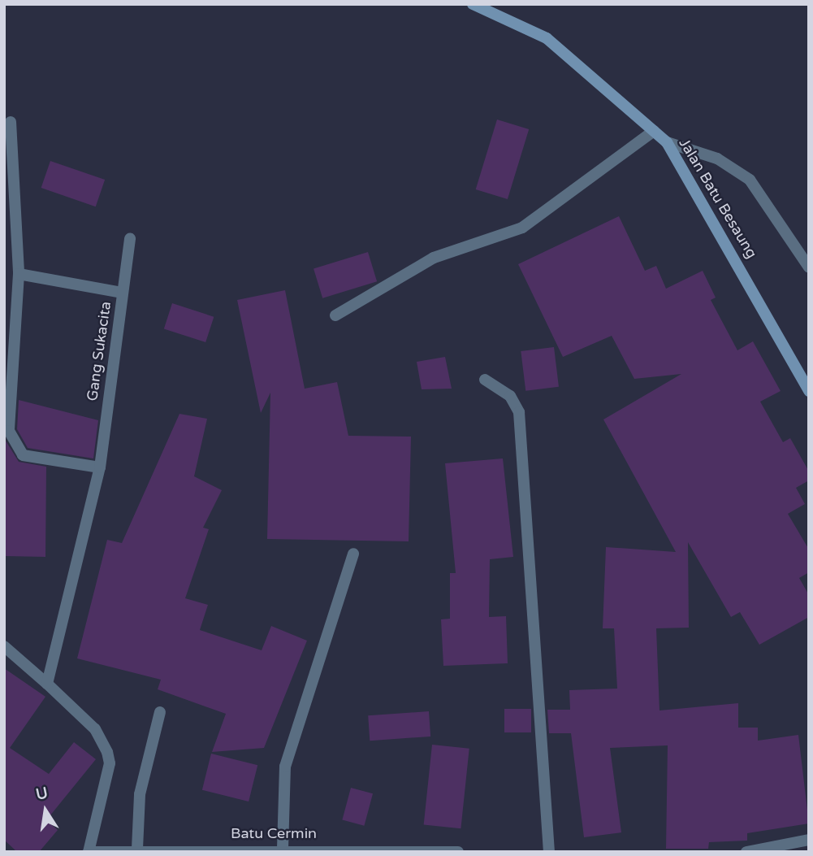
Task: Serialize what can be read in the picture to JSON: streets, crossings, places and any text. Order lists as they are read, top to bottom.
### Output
{
  "streets": {
    "street": ["Jalan Batu Besaung", "Gang Sukacita", "Batu Cermin"]
  },
  "north": "top"
}
